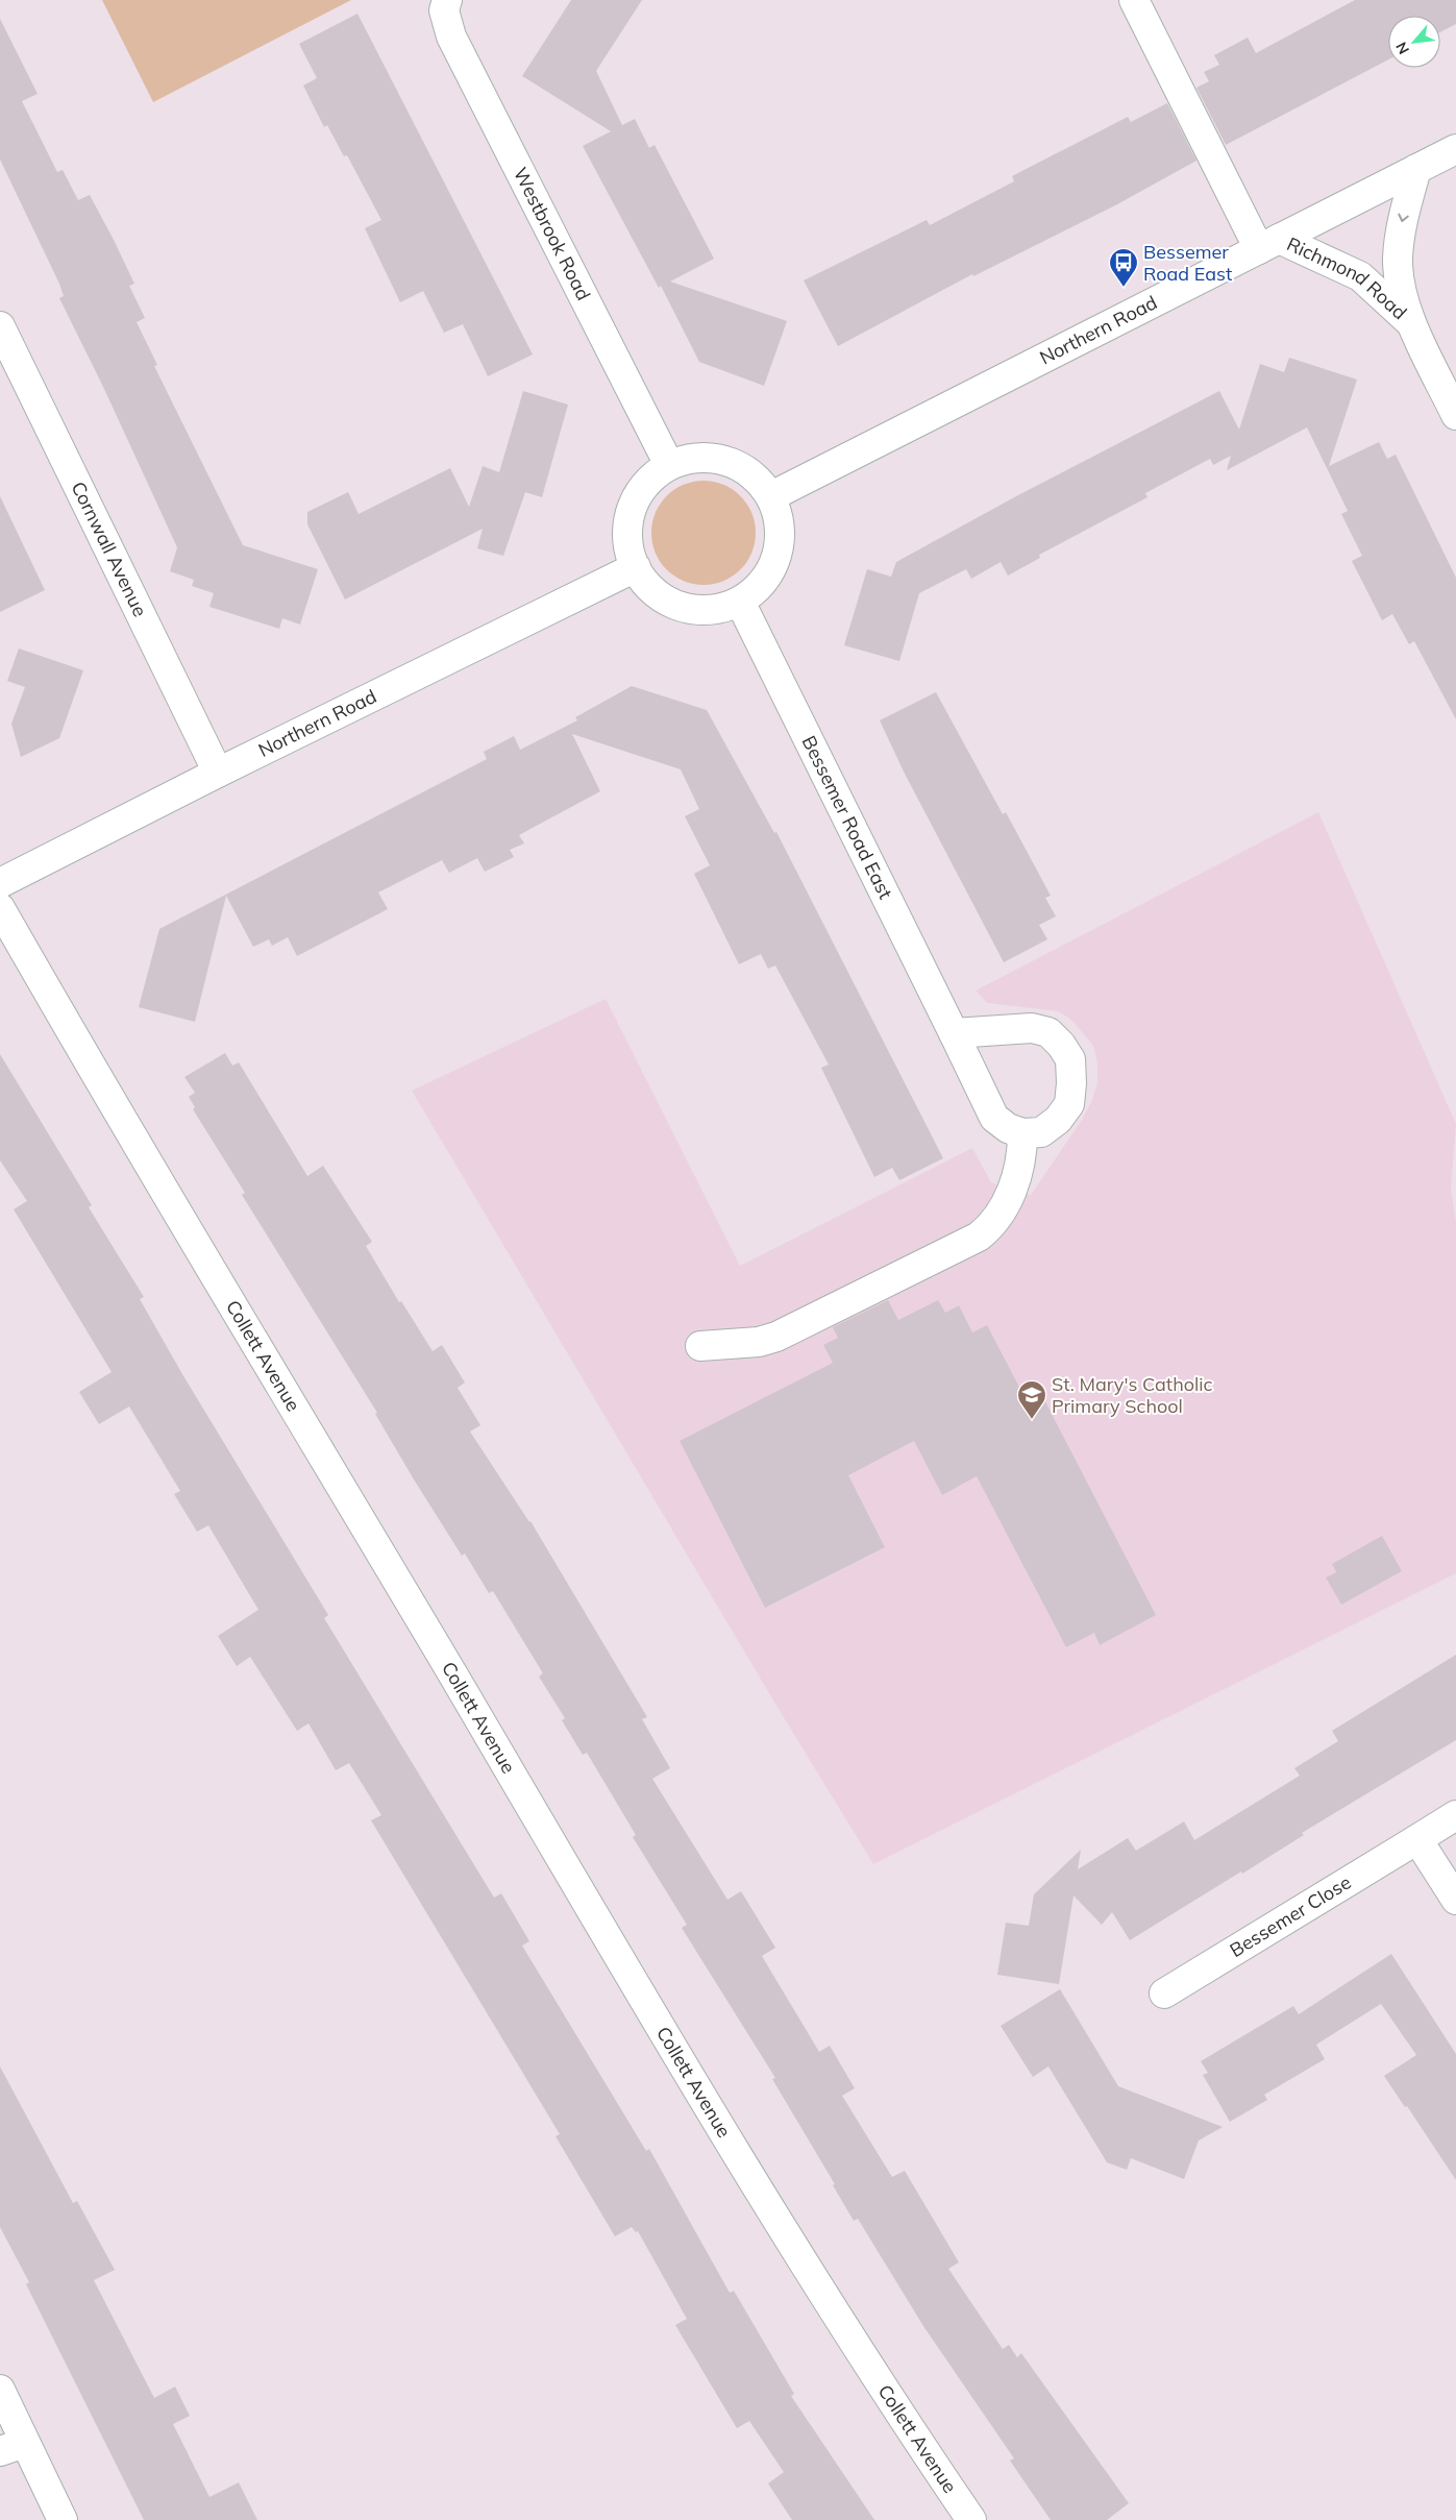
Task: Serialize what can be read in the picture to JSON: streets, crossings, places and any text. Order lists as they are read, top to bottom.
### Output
{
  "streets": {
    "street": [
      "Westbrook Road",
      "Richmond Road",
      "Northern Road",
      "Cornwall Avenue",
      "Bessemer Road East",
      "Collett Avenue",
      "Bessemer Close"
    ]
  },
  "crossings": [
    ["Westbrook Road", "Northern Road"],
    ["Westbrook Road", "Bessemer Road East"],
    ["Richmond Road", "Northern Road"],
    ["Northern Road", "Cornwall Avenue"],
    ["Northern Road", "Bessemer Road East"]
  ],
  "one_way": ["Richmond Road"],
  "places": {
    "bus stop": ["Bessemer Road East"],
    "school or university": ["St. Mary's Catholic Primary School"]
  },
  "north": "bottom left"
}
